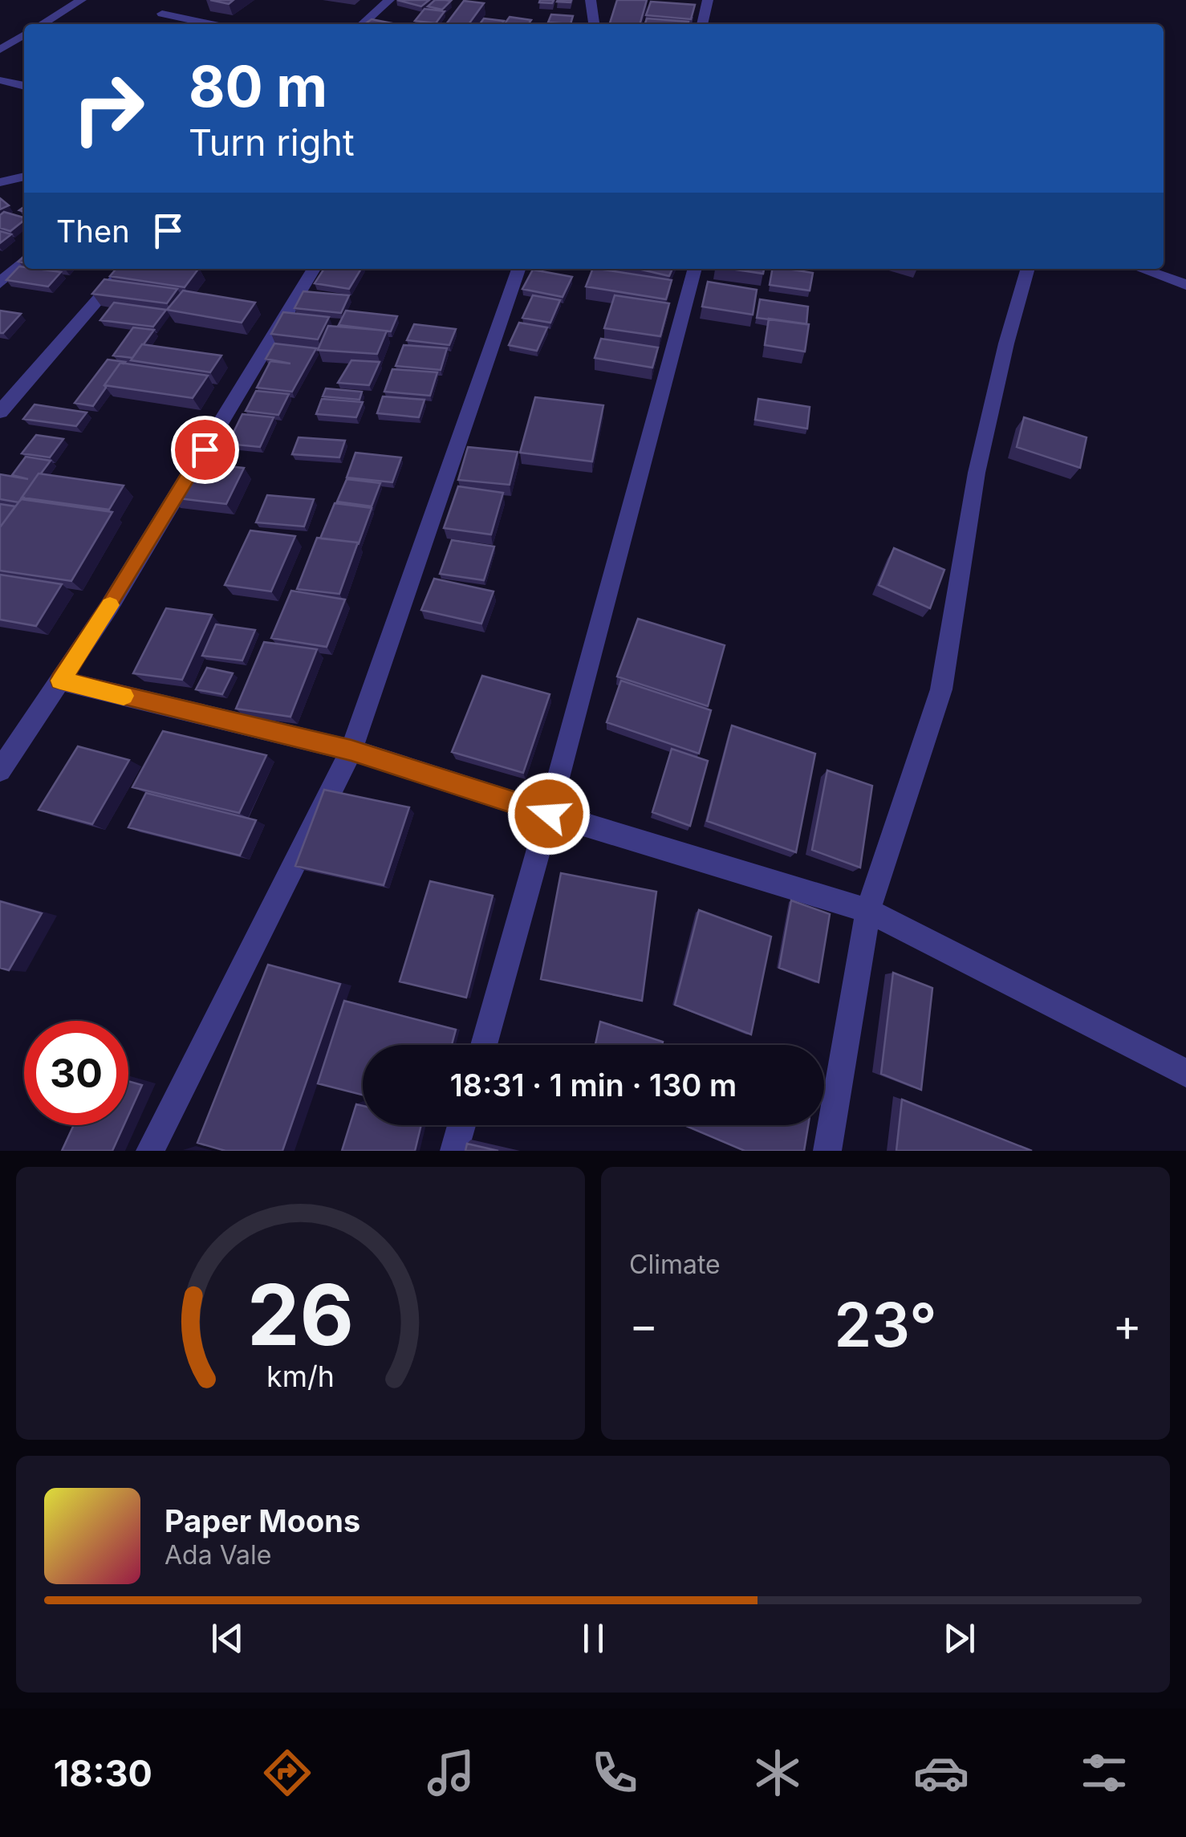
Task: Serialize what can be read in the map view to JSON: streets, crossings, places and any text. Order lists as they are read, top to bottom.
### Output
{
  "page": {
    "turn": ["80 m", "Turn right"],
    "then": "Then",
    "limit": "30",
    "trip": "18:31 · 1 min · 130 m",
    "tile": "Climate",
    "heat": ["−", "23°", "+"],
    "song": ["Paper Moons", "Ada Vale"],
    "tabs": "18:30",
    "gauge": ["26", "km/h"]
  }
}
